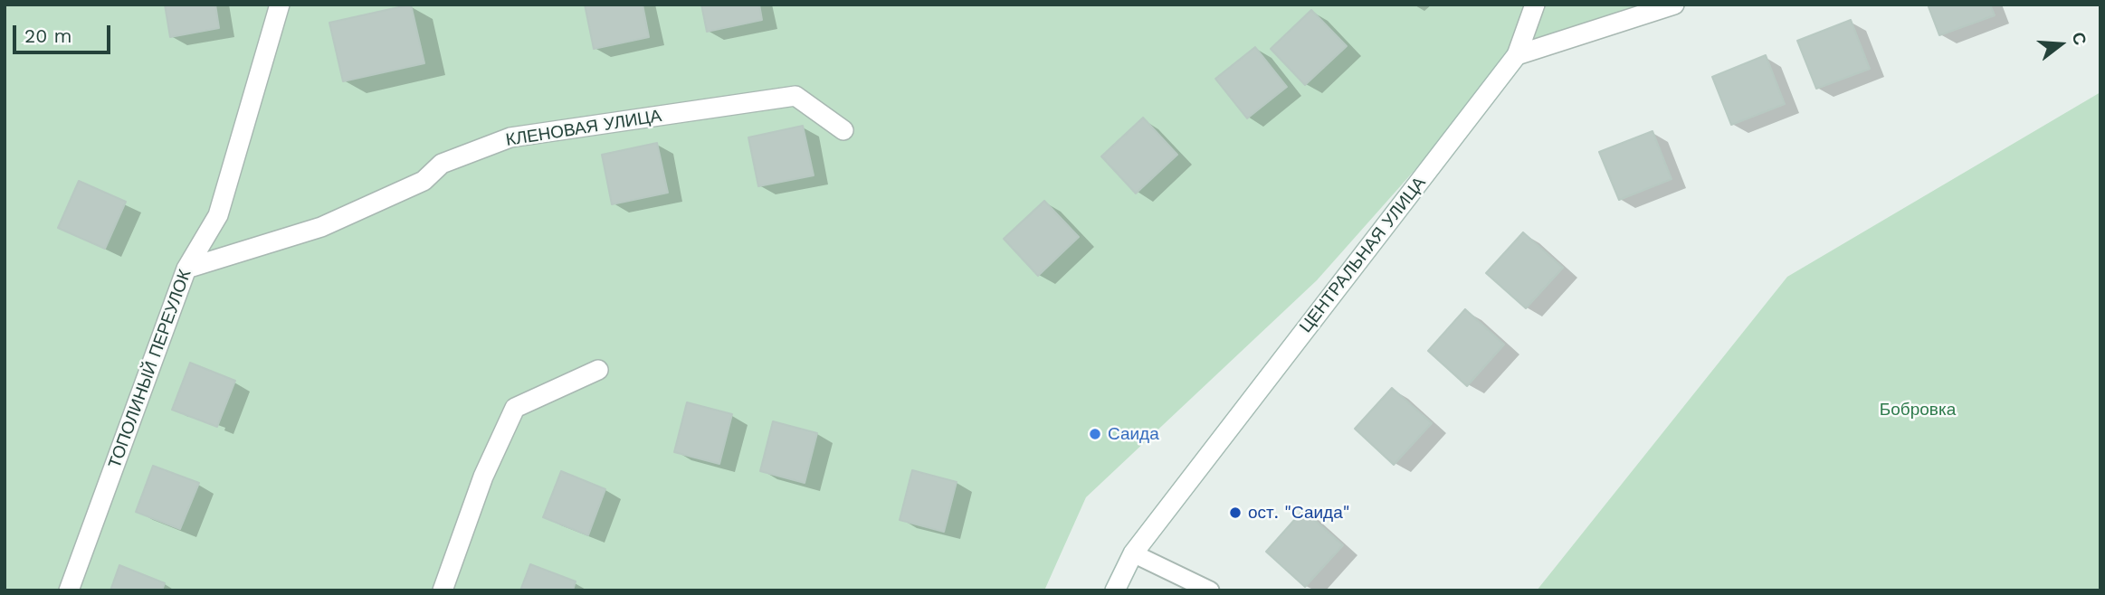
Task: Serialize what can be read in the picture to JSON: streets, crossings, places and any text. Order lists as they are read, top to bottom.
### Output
{
  "streets": {
    "street": ["КЛЕНОВАЯ УЛИЦА", "ЦЕНТРАЛЬНАЯ УЛИЦА", "ТОПОЛИНЫЙ ПЕРЕУЛОК"]
  },
  "crossings": [
    ["КЛЕНОВАЯ УЛИЦА", "ТОПОЛИНЫЙ ПЕРЕУЛОК"]
  ],
  "parks": ["Бобровка"],
  "places": ["Саида", "ост. \"Саида\""],
  "scale_bar": "20 m",
  "north": "right"
}
